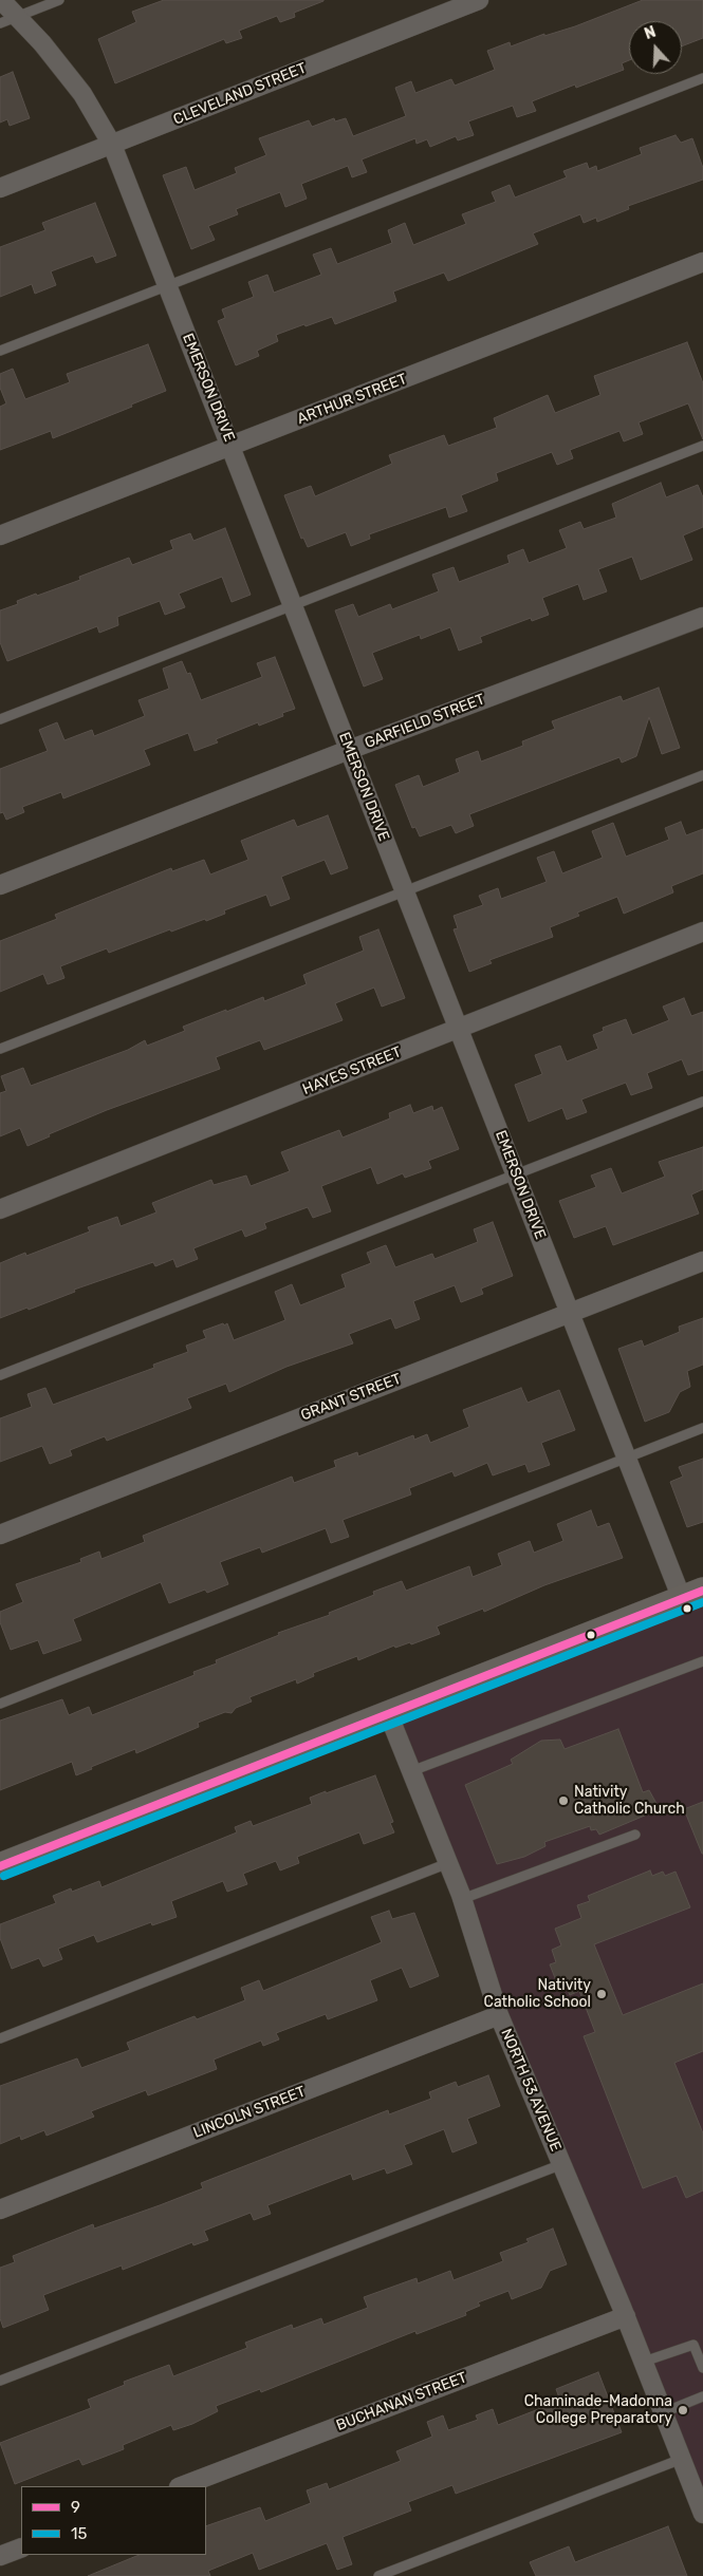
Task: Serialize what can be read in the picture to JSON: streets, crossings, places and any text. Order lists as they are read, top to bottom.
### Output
{
  "streets": {
    "street": [
      "CLEVELAND STREET",
      "EMERSON DRIVE",
      "ARTHUR STREET",
      "GARFIELD STREET",
      "HAYES STREET",
      "GRANT STREET",
      "NORTH 53 AVENUE",
      "LINCOLN STREET",
      "BUCHANAN STREET"
    ]
  },
  "crossings": [
    ["CLEVELAND STREET", "EMERSON DRIVE"],
    ["EMERSON DRIVE", "ARTHUR STREET"],
    ["EMERSON DRIVE", "GARFIELD STREET"],
    ["EMERSON DRIVE", "HAYES STREET"],
    ["EMERSON DRIVE", "GRANT STREET"],
    ["NORTH 53 AVENUE", "LINCOLN STREET"],
    ["NORTH 53 AVENUE", "BUCHANAN STREET"]
  ],
  "places": ["Nativity Catholic Church", "Nativity Catholic School", "Chaminade-Madonna College Preparatory"],
  "lines": ["transit line 9", "transit line 15"],
  "legend": ["9", "15"],
  "north": "top"
}
